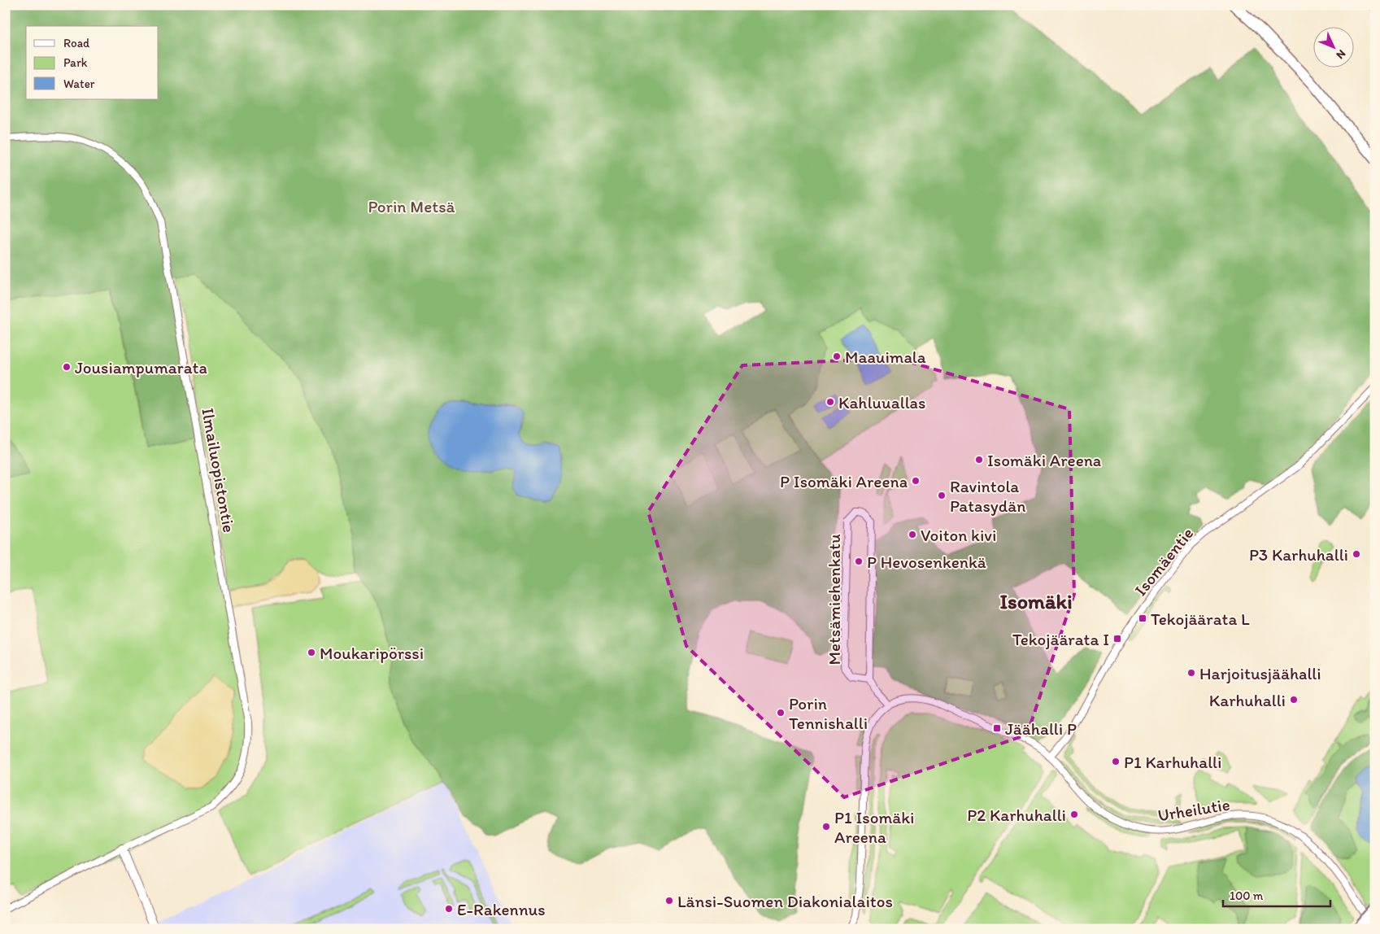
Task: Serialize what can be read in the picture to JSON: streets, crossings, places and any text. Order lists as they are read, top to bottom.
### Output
{
  "streets": {
    "street": [
      "Ilmailuopistontie",
      "Isomäentie",
      "Metsämiehenkatu",
      "Urheilutie"
    ]
  },
  "crossings": [
    ["Isomäentie", "Urheilutie"]
  ],
  "districts": ["Isomäki"],
  "parks": ["Porin Metsä"],
  "places": {
    "other": [
      "Maauimala",
      "Jousiampumarata",
      "Kahluuallas",
      "Isomäki Areena",
      "P Isomäki Areena",
      "Ravintola Patasydän",
      "Voiton kivi",
      "P3 Karhuhalli",
      "P Hevosenkenkä",
      "Moukaripörssi",
      "Harjoitusjäähalli",
      "Karhuhalli",
      "Porin Tennishalli",
      "P1 Karhuhalli",
      "P2 Karhuhalli",
      "P1 Isomäki Areena",
      "Länsi-Suomen Diakonialaitos",
      "E-Rakennus"
    ],
    "transit": ["Tekojäärata L", "Tekojäärata I", "Jäähalli P"]
  },
  "legend": ["Road", "Park", "Water"],
  "scale_bar": "100 m",
  "north": "bottom right"
}
